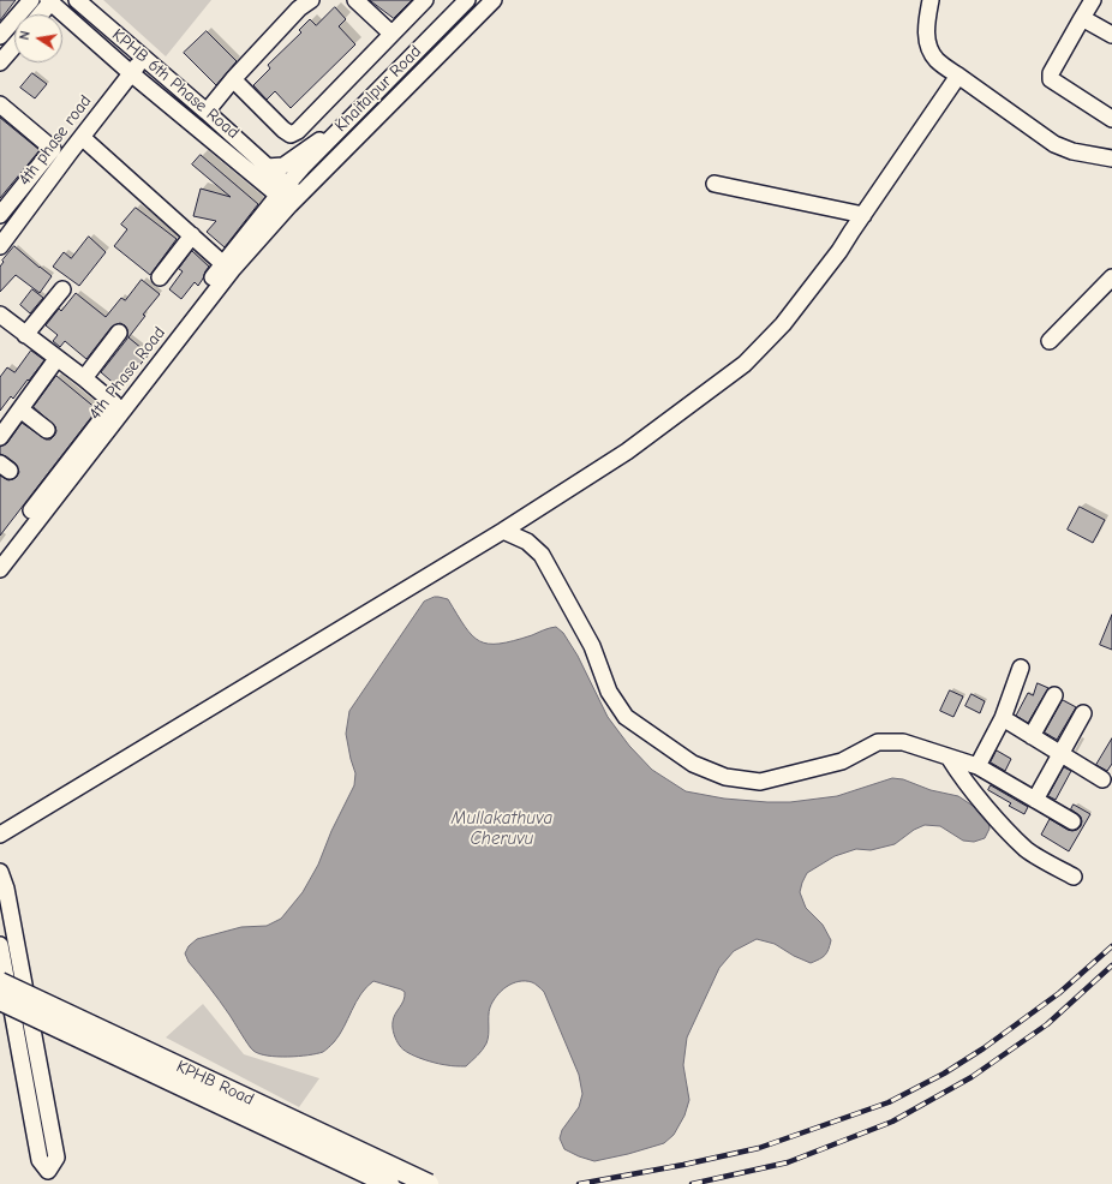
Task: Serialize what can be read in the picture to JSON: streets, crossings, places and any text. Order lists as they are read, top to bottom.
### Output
{
  "streets": {
    "main road": ["KPHB Road"],
    "street": [
      "KPHB 6th Phase Road",
      "Khaitalpur Road",
      "4th phase road",
      "4th Phase Road"
    ]
  },
  "crossings": [
    ["KPHB 6th Phase Road", "Khaitalpur Road"],
    ["KPHB 6th Phase Road", "4th phase road"],
    ["KPHB 6th Phase Road", "4th Phase Road"],
    ["Khaitalpur Road", "4th Phase Road"]
  ],
  "water": ["Mullakathuva Cheruvu"],
  "north": "left"
}
